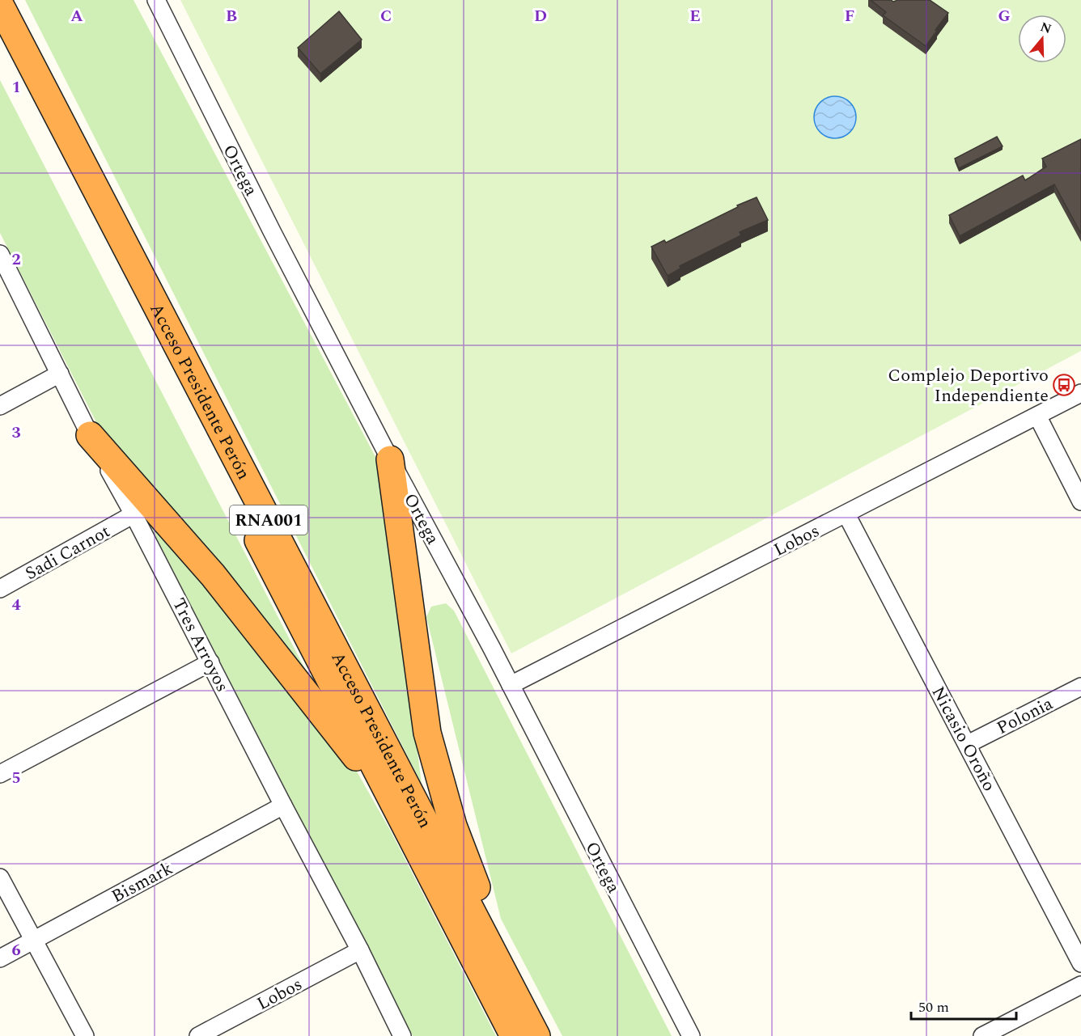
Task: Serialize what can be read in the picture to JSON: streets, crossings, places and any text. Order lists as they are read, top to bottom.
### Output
{
  "streets": {
    "highway": ["Acceso Presidente Perón", "RNA001"],
    "street": [
      "Ortega",
      "Lobos",
      "Sadi Carnot",
      "Tres Arroyos",
      "Polonia",
      "Nicasio Oroño",
      "Bismark"
    ]
  },
  "crossings": [
    ["Ortega", "Lobos"],
    ["Lobos", "Tres Arroyos"],
    ["Lobos", "Nicasio Oroño"],
    ["Sadi Carnot", "Tres Arroyos"],
    ["Tres Arroyos", "Bismark"],
    ["Polonia", "Nicasio Oroño"]
  ],
  "places": {
    "bus stop": ["Complejo Deportivo Independiente"]
  },
  "scale_bar": "50 m",
  "north": "top",
  "grid": {
    "columns": [
      "A",
      "B",
      "C",
      "D",
      "E",
      "F",
      "G"
    ],
    "rows": [
      "1",
      "2",
      "3",
      "4",
      "5",
      "6"
    ]
  }
}
